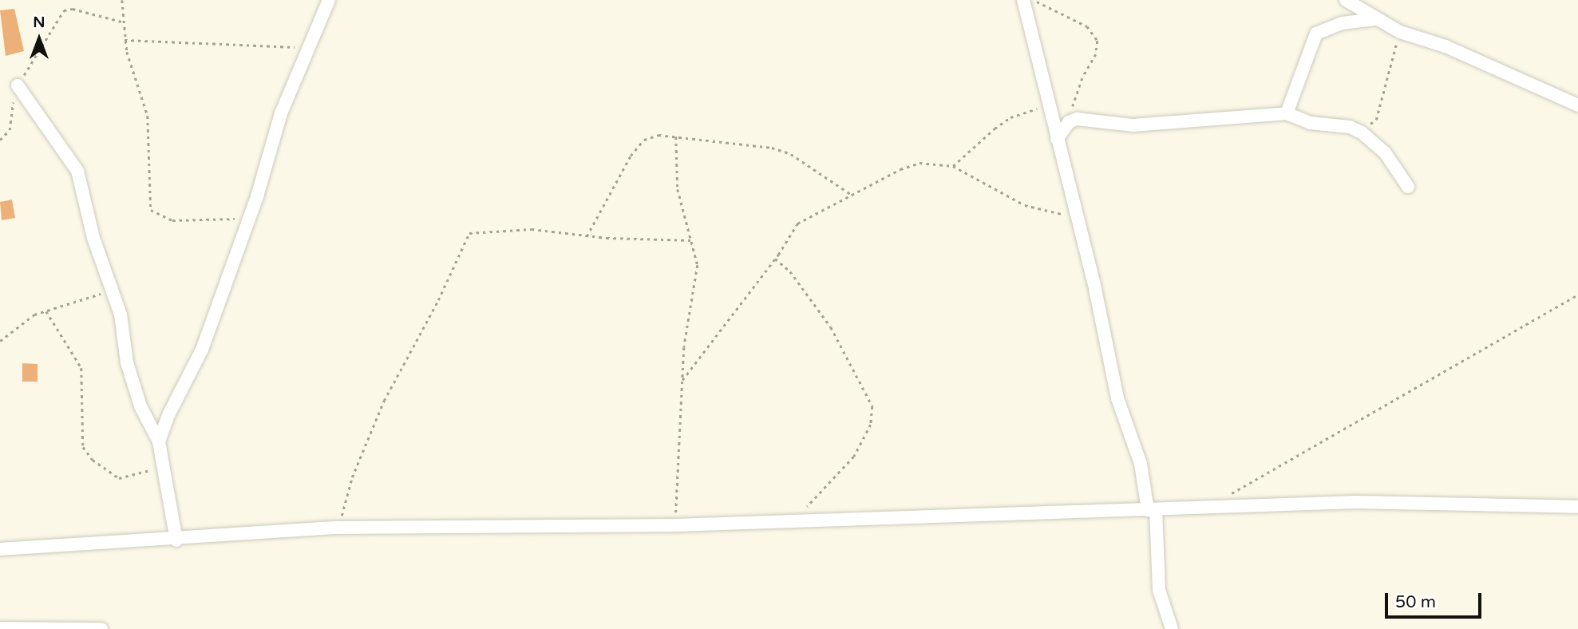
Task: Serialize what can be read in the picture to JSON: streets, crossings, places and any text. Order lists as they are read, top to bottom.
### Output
{
  "scale_bar": "50 m",
  "north": "top"
}
